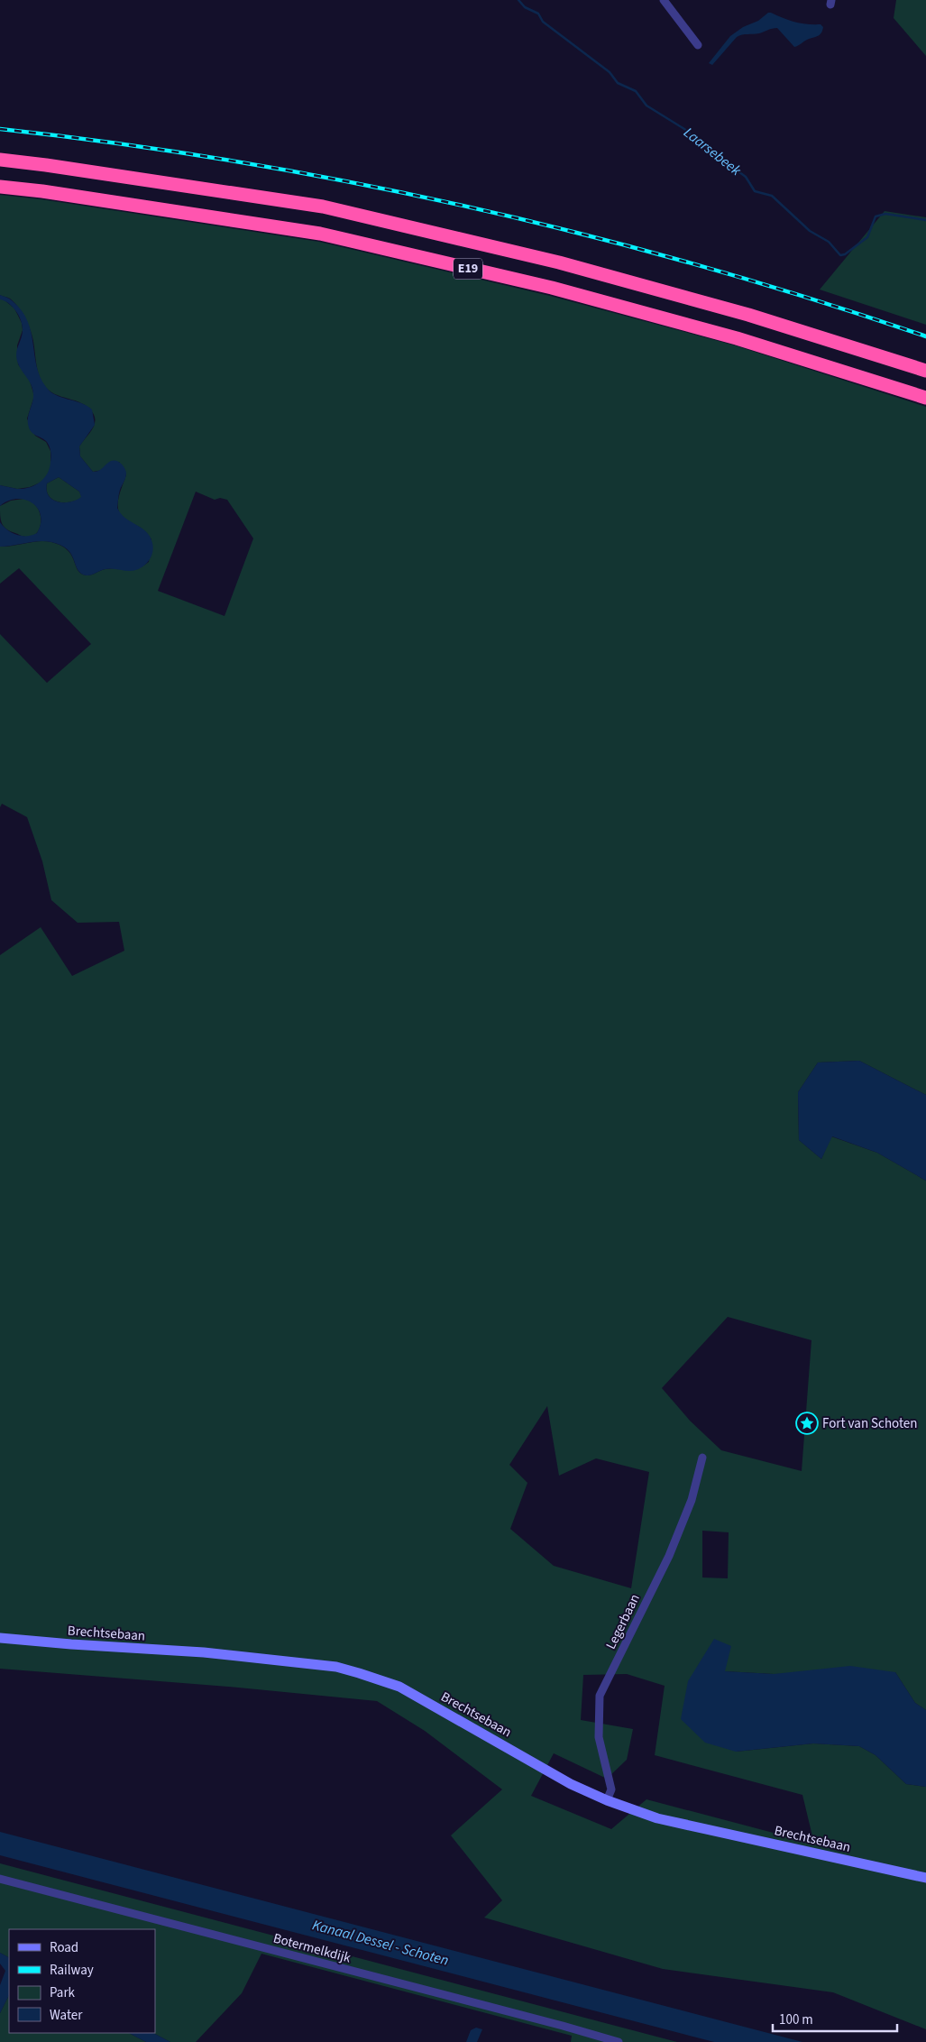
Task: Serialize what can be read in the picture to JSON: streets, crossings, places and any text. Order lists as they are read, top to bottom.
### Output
{
  "streets": {
    "highway": ["E19"],
    "main road": ["Brechtsebaan"],
    "street": ["Legerbaan", "Botermelkdijk"]
  },
  "crossings": [
    ["Legerbaan", "Brechtsebaan"]
  ],
  "water": ["Laarsebeek", "Kanaal Dessel - Schoten"],
  "places": {
    "place": ["Fort van Schoten"]
  },
  "legend": [
    "Road",
    "Railway",
    "Park",
    "Water"
  ],
  "scale_bar": "100 m"
}
